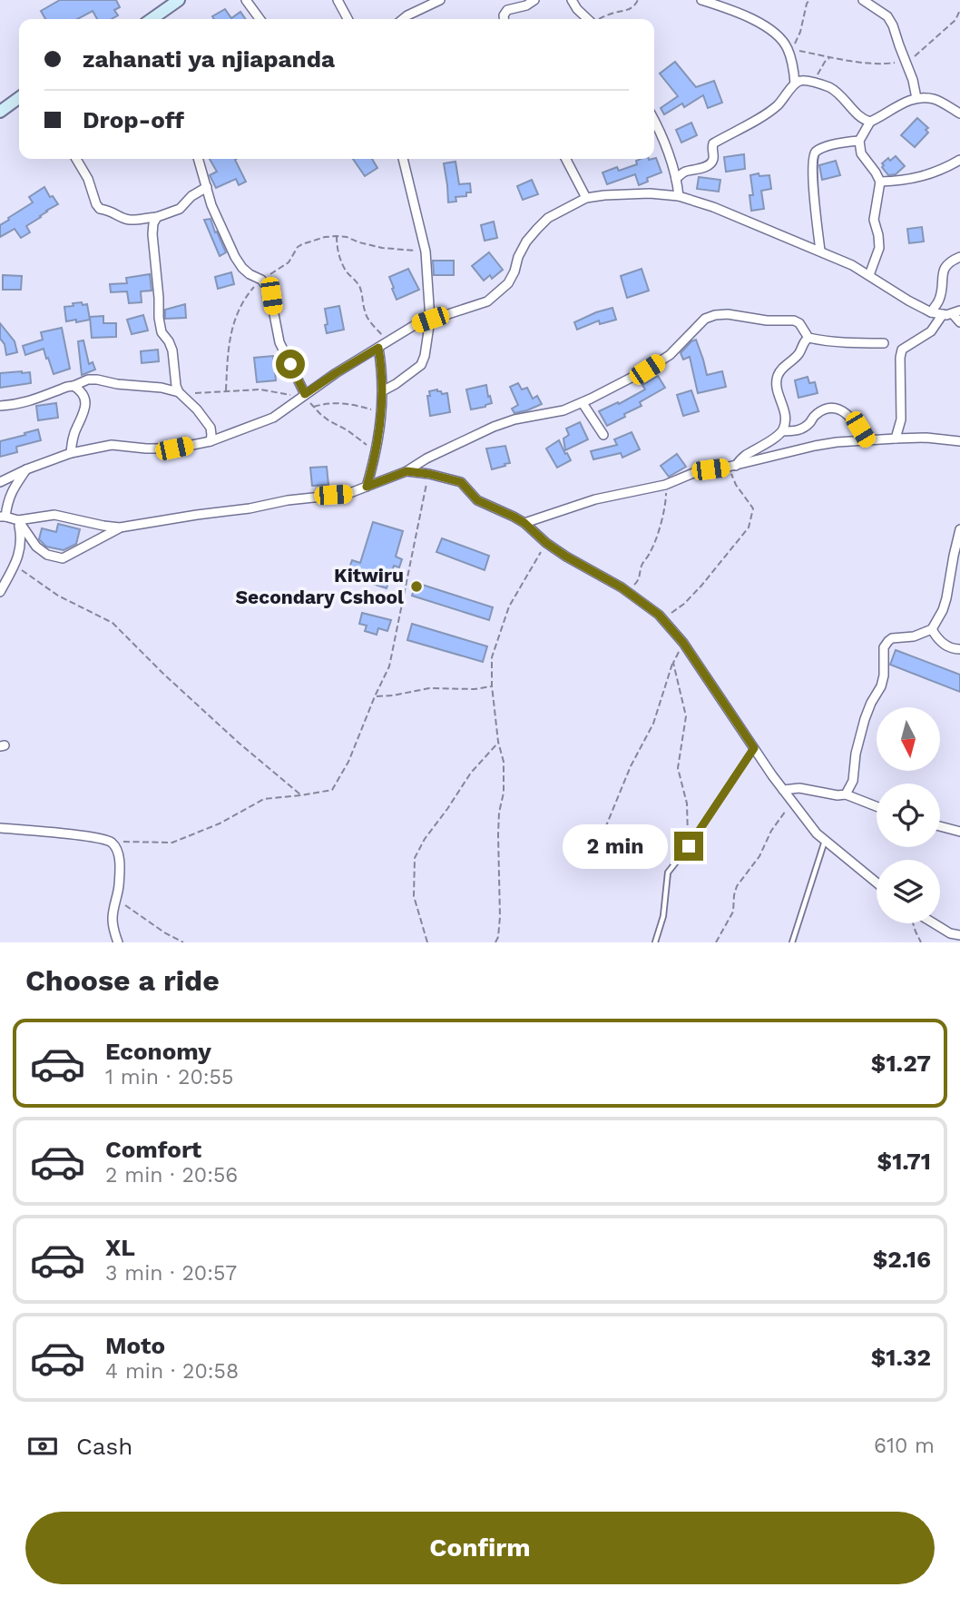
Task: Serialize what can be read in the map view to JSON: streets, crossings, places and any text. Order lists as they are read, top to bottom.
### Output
{
  "places": ["Kitwiru Secondary Cshool"],
  "north": "bottom",
  "page": {
    "banner": ["zahanati ya njiapanda", "Drop-off"],
    "bubble": "2 min",
    "heading": "Choose a ride",
    "list": [
      {
        "name": "Economy",
        "note": "1 min · 20:55",
        "value": "$1.27"
      },
      {
        "name": "Comfort",
        "note": "2 min · 20:56",
        "value": "$1.71"
      },
      {
        "name": "XL",
        "note": "3 min · 20:57",
        "value": "$2.16"
      },
      {
        "name": "Moto",
        "note": "4 min · 20:58",
        "value": "$1.32"
      }
    ],
    "pay": ["Cash", "610 m"],
    "buttons": "Confirm"
  }
}
